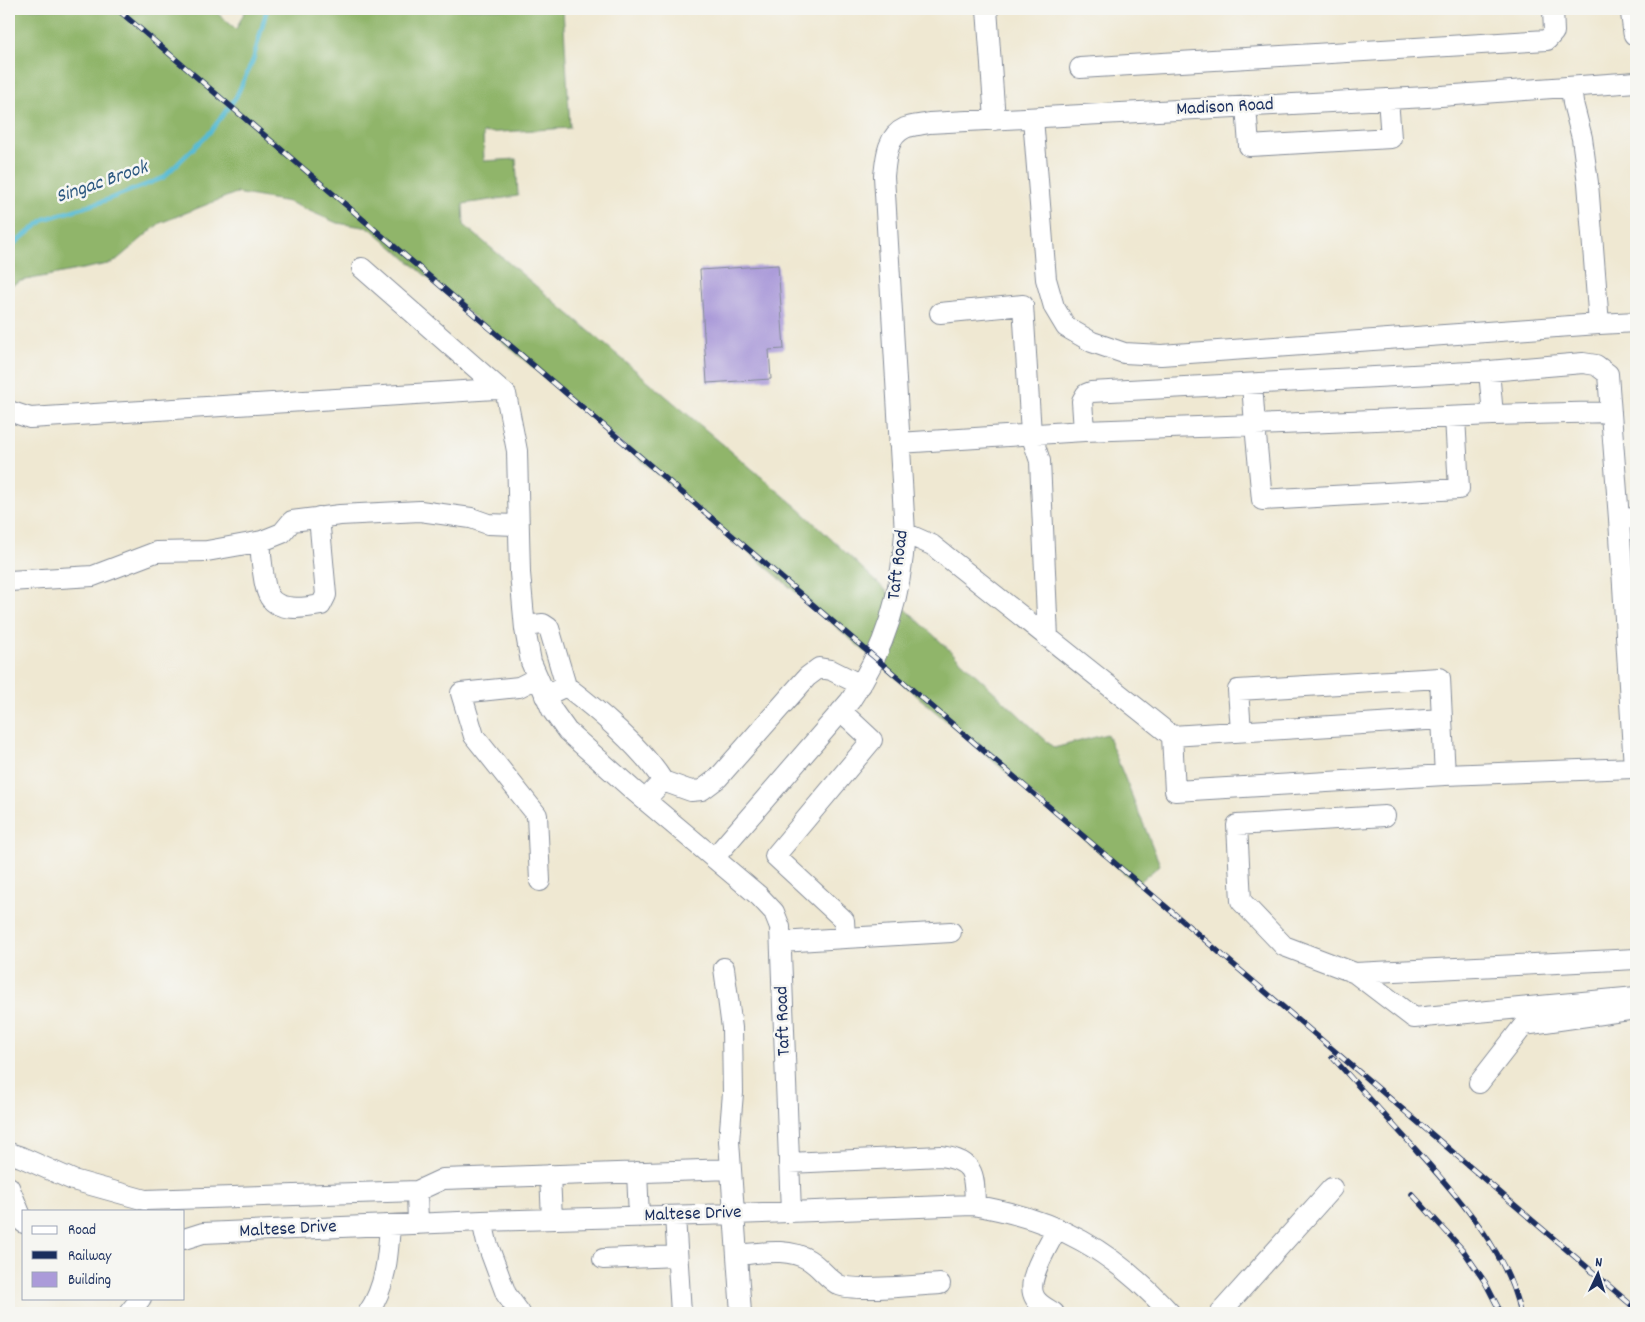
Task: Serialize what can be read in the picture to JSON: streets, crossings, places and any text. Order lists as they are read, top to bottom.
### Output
{
  "streets": {
    "street": ["Madison Road", "Taft Road", "Maltese Drive"]
  },
  "crossings": [
    ["Madison Road", "Taft Road"],
    ["Taft Road", "Maltese Drive"]
  ],
  "water": ["Singac Brook"],
  "legend": ["Road", "Railway", "Building"],
  "north": "top"
}
